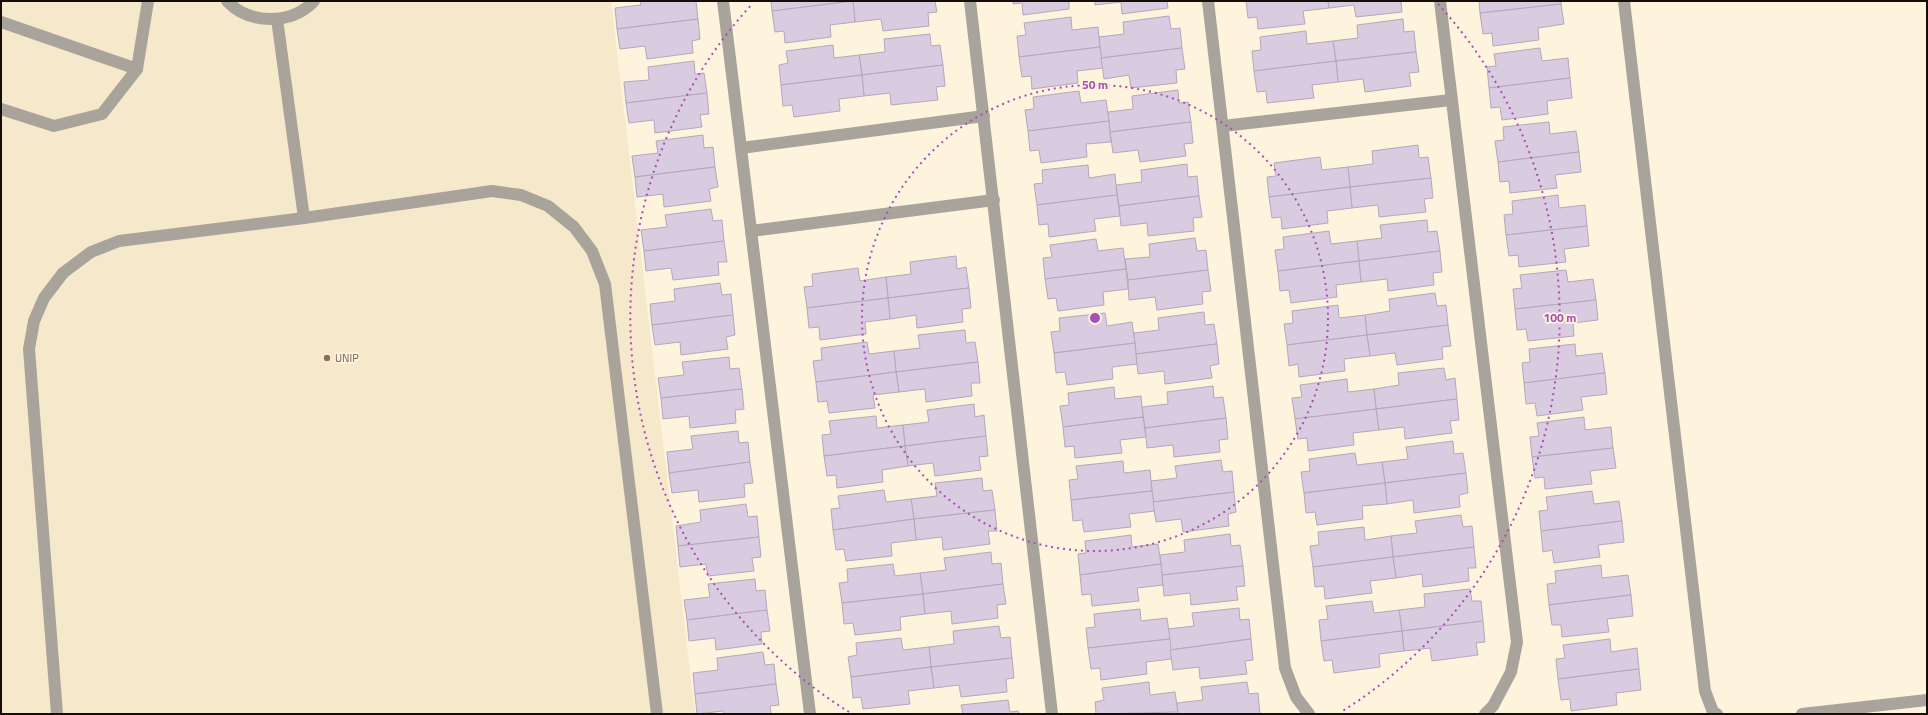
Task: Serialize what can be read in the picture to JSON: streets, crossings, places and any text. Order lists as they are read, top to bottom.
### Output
{
  "places": ["UNIP"],
  "rings": ["50 m", "100 m"]
}
